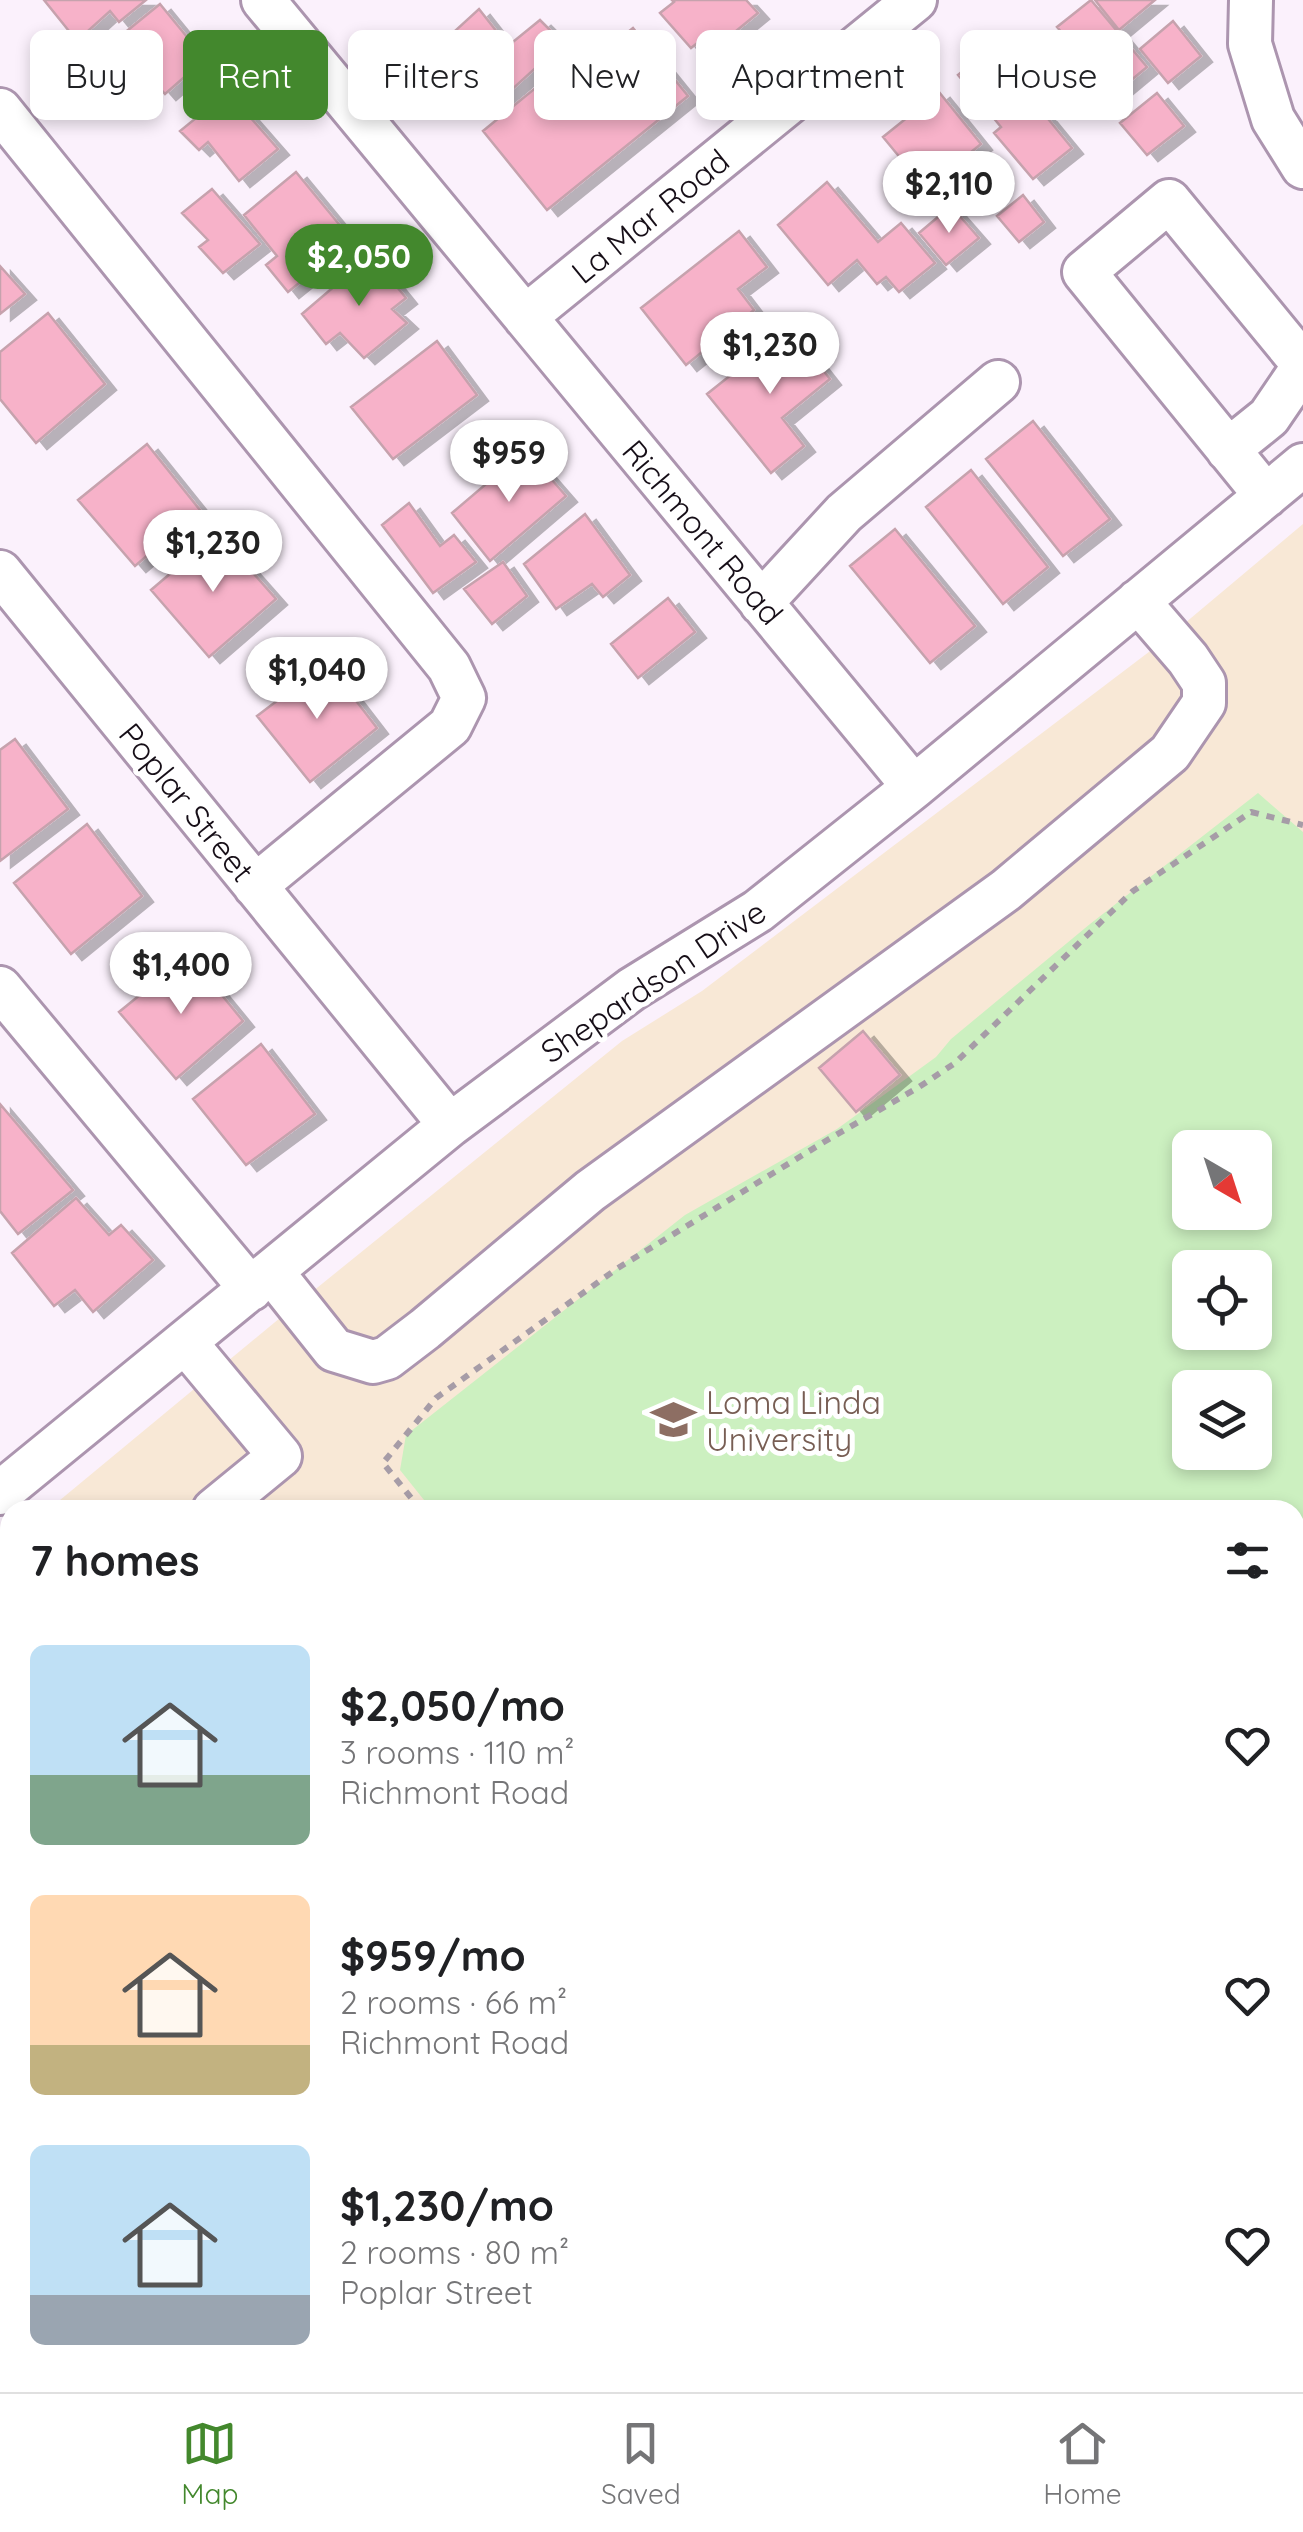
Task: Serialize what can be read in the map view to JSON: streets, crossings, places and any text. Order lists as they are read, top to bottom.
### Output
{
  "streets": {
    "street": [
      "La Mar Road",
      "Richmont Road",
      "Poplar Street",
      "Shepardson Drive"
    ]
  },
  "crossings": [
    ["La Mar Road", "Richmont Road"],
    ["Richmont Road", "Shepardson Drive"],
    ["Poplar Street", "Shepardson Drive"]
  ],
  "places": {
    "school or university": ["Loma Linda University"]
  },
  "north": "bottom right",
  "page": {
    "chip": [
      "Buy",
      "Rent",
      "Filters",
      "New",
      "Apartment",
      "House"
    ],
    "price": [
      "$2,110",
      "$2,050",
      "$1,230",
      "$959",
      "$1,230",
      "$1,040",
      "$1,400"
    ],
    "heading": "7 homes",
    "list": [
      {
        "name": "$2,050/mo",
        "note": "3 rooms · 110 m² · Richmont Road"
      },
      {
        "name": "$959/mo",
        "note": "2 rooms · 66 m² · Richmont Road"
      },
      {
        "name": "$1,230/mo",
        "note": "2 rooms · 80 m² · Poplar Street"
      }
    ],
    "tabs": ["Map", "Saved", "Home"]
  }
}
